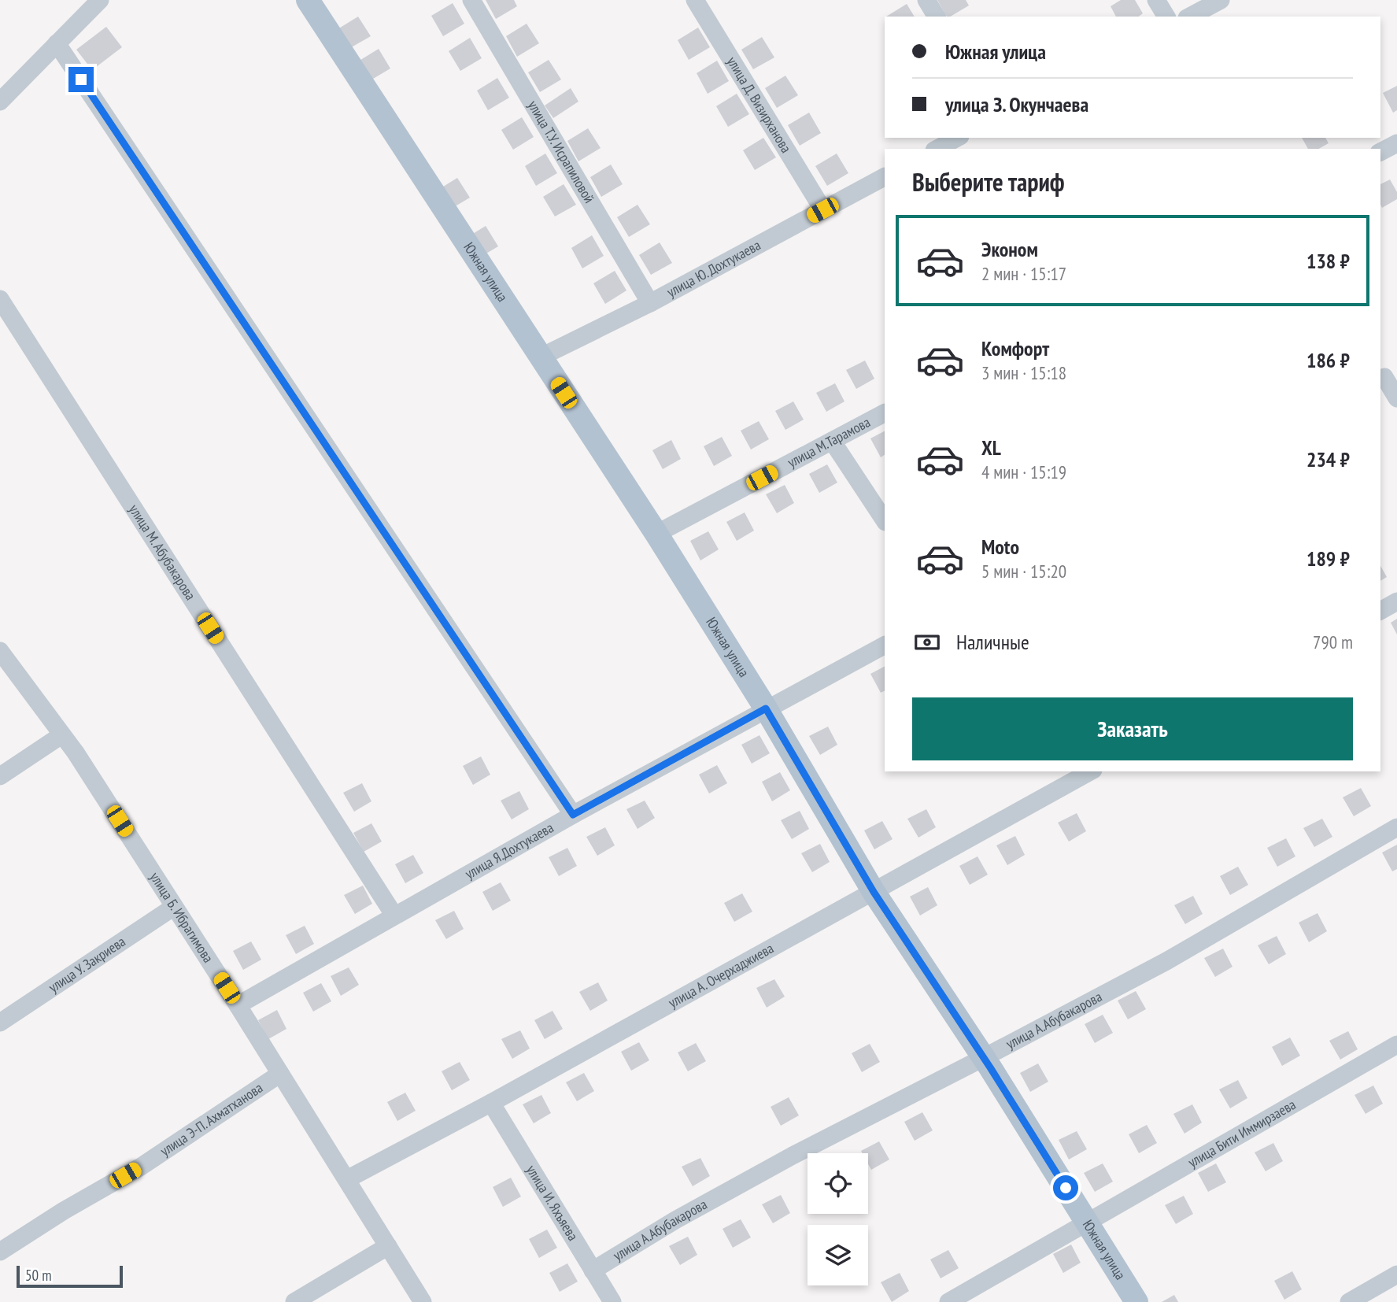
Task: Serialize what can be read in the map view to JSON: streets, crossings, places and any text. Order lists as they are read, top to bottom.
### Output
{
  "streets": {
    "main road": ["Южная улица"],
    "street": [
      "улица Д. Визирханова",
      "улица Т.У. Исрапиловой",
      "улица Ю. Дохтукаева",
      "улица М.Тарамова",
      "улица М. Абубакарова",
      "улица Я.Дохтукаева",
      "улица Б. Ибрагимова",
      "улица У. Закриева",
      "улица А. Очерхаджиева",
      "улица А.Абубакарова",
      "улица Э-П. Ахматханова",
      "улица Бити Иммирзаева",
      "улица И. Яхъяева"
    ]
  },
  "crossings": [
    ["улица Д. Визирханова", "улица Ю. Дохтукаева"],
    ["улица Т.У. Исрапиловой", "улица Ю. Дохтукаева"],
    ["улица Ю. Дохтукаева", "Южная улица"],
    ["Южная улица", "улица М.Тарамова"],
    ["Южная улица", "улица Я.Дохтукаева"],
    ["Южная улица", "улица А. Очерхаджиева"],
    ["Южная улица", "улица А.Абубакарова"],
    ["Южная улица", "улица Бити Иммирзаева"],
    ["улица М. Абубакарова", "улица Я.Дохтукаева"],
    ["улица Я.Дохтукаева", "улица Б. Ибрагимова"],
    ["улица Б. Ибрагимова", "улица У. Закриева"],
    ["улица Б. Ибрагимова", "улица А. Очерхаджиева"],
    ["улица Б. Ибрагимова", "улица Э-П. Ахматханова"],
    ["улица А. Очерхаджиева", "улица И. Яхъяева"],
    ["улица А.Абубакарова", "улица И. Яхъяева"]
  ],
  "scale_bar": "50 m",
  "page": {
    "banner": ["Южная улица", "улица З. Окунчаева"],
    "heading": "Выберите тариф",
    "list": [
      {
        "name": "Эконом",
        "note": "2 мин · 15:17",
        "value": "138 ₽"
      },
      {
        "name": "Комфорт",
        "note": "3 мин · 15:18",
        "value": "186 ₽"
      },
      {
        "name": "XL",
        "note": "4 мин · 15:19",
        "value": "234 ₽"
      },
      {
        "name": "Moto",
        "note": "5 мин · 15:20",
        "value": "189 ₽"
      }
    ],
    "pay": ["Наличные", "790 m"],
    "buttons": "Заказать",
    "scale": "50 m"
  }
}
